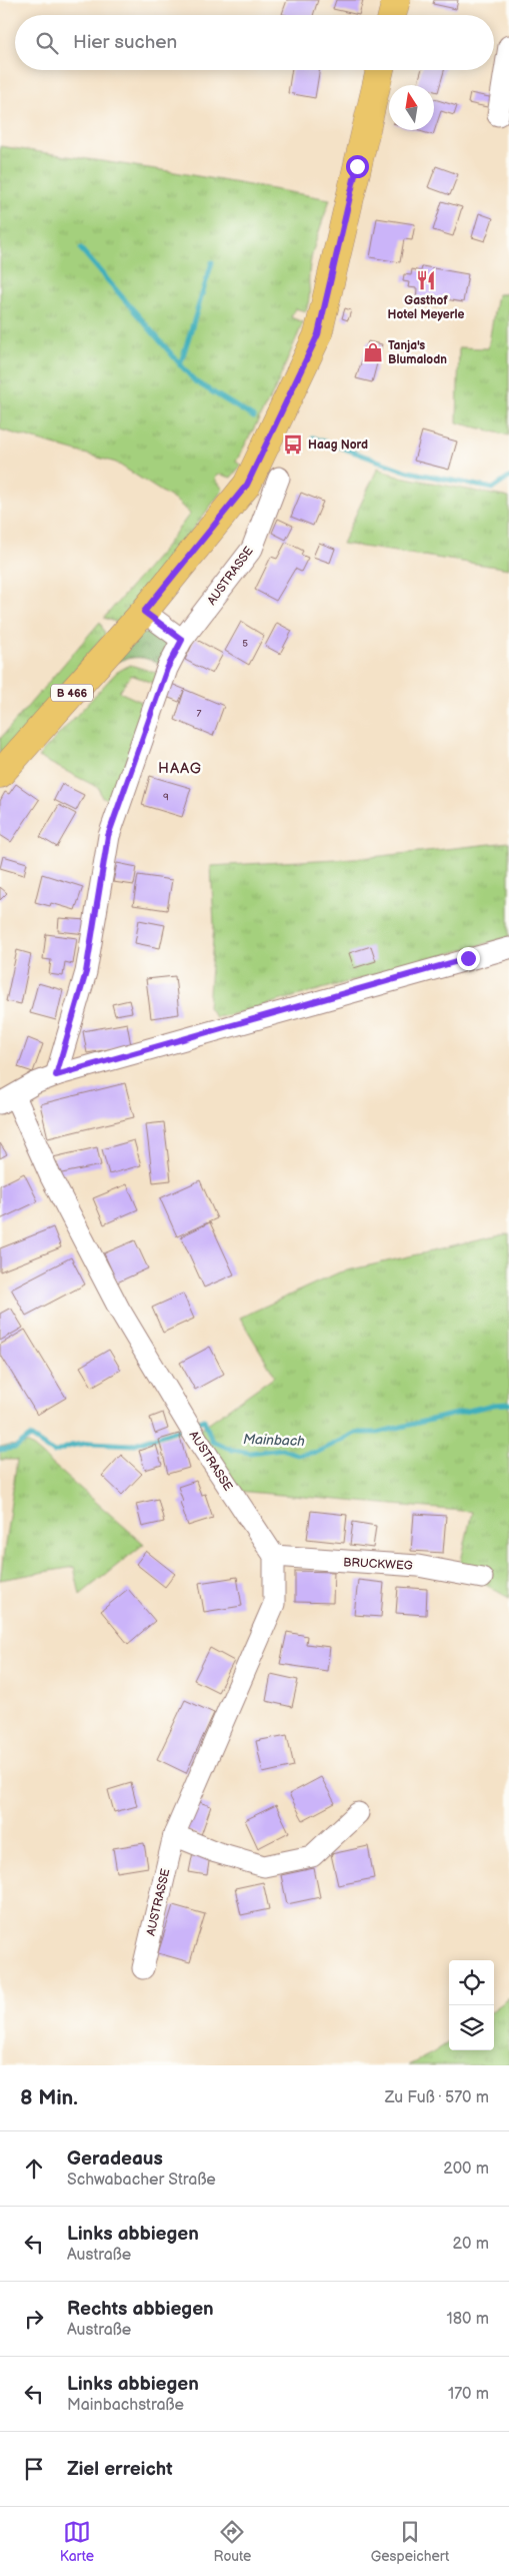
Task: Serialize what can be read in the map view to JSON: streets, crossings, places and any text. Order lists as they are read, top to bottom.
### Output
{
  "streets": {
    "main road": ["B 466"],
    "street": ["AUSTRASSE", "BRUCKWEG"]
  },
  "crossings": [
    ["AUSTRASSE", "BRUCKWEG"]
  ],
  "districts": ["HAAG"],
  "water": ["Mainbach"],
  "places": {
    "restaurant": ["Gasthof Hotel Meyerle"],
    "shop": ["Tanja's Blumalodn"],
    "bus stop": ["Haag Nord"]
  },
  "house_numbers": ["5", "7", "9"],
  "north": "top",
  "page": {
    "search": "Hier suchen",
    "heading": ["8 Min.", "Zu Fuß · 570 m"],
    "list": [
      ["Geradeaus", "Schwabacher Straße", "200 m"],
      ["Links abbiegen", "Austraße", "20 m"],
      ["Rechts abbiegen", "Austraße", "180 m"],
      ["Links abbiegen", "Mainbachstraße", "170 m"],
      "Ziel erreicht"
    ],
    "nav": ["Karte", "Route", "Gespeichert"]
  }
}
